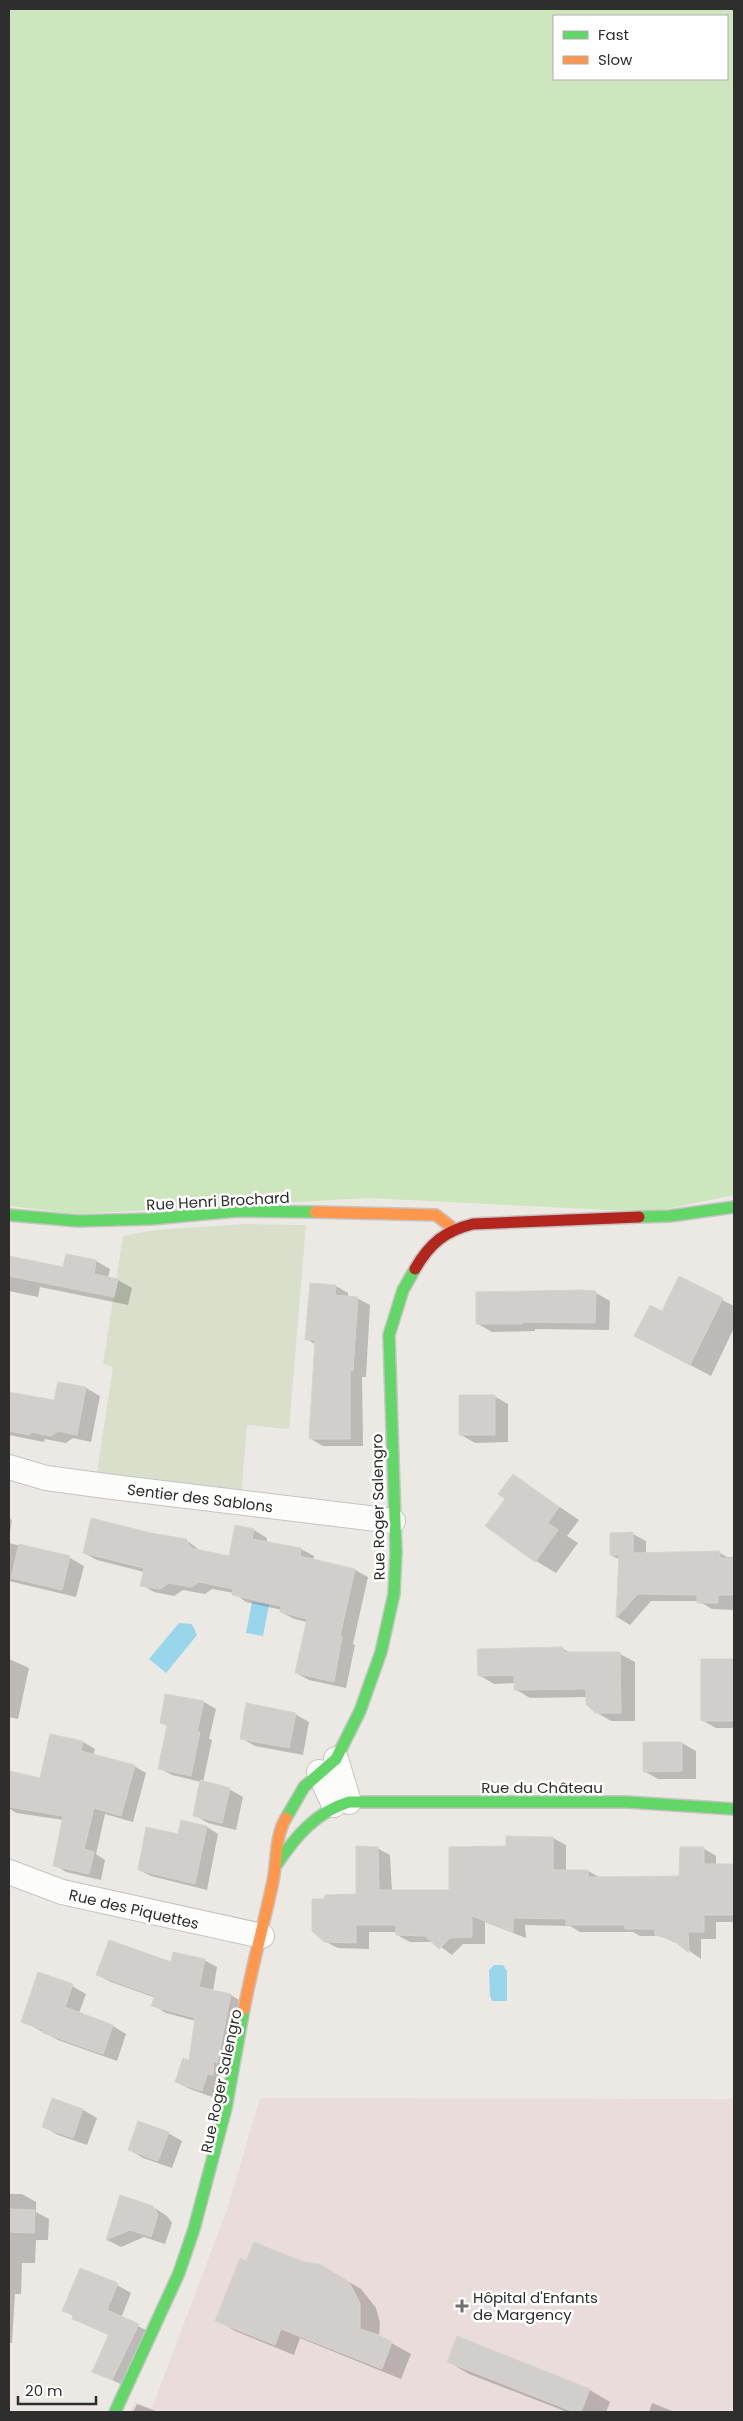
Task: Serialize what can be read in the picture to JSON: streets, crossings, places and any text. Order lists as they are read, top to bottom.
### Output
{
  "streets": {
    "main road": ["Rue Henri Brochard", "Rue Roger Salengro", "Rue du Château"],
    "street": ["Sentier des Sablons", "Rue des Piquettes"]
  },
  "crossings": [
    ["Rue Henri Brochard", "Rue Roger Salengro"],
    ["Sentier des Sablons", "Rue Roger Salengro"],
    ["Rue Roger Salengro", "Rue du Château"],
    ["Rue Roger Salengro", "Rue des Piquettes"]
  ],
  "places": {
    "health": ["Hôpital d'Enfants de Margency"]
  },
  "legend": ["Fast", "Slow"],
  "scale_bar": "20 m"
}
